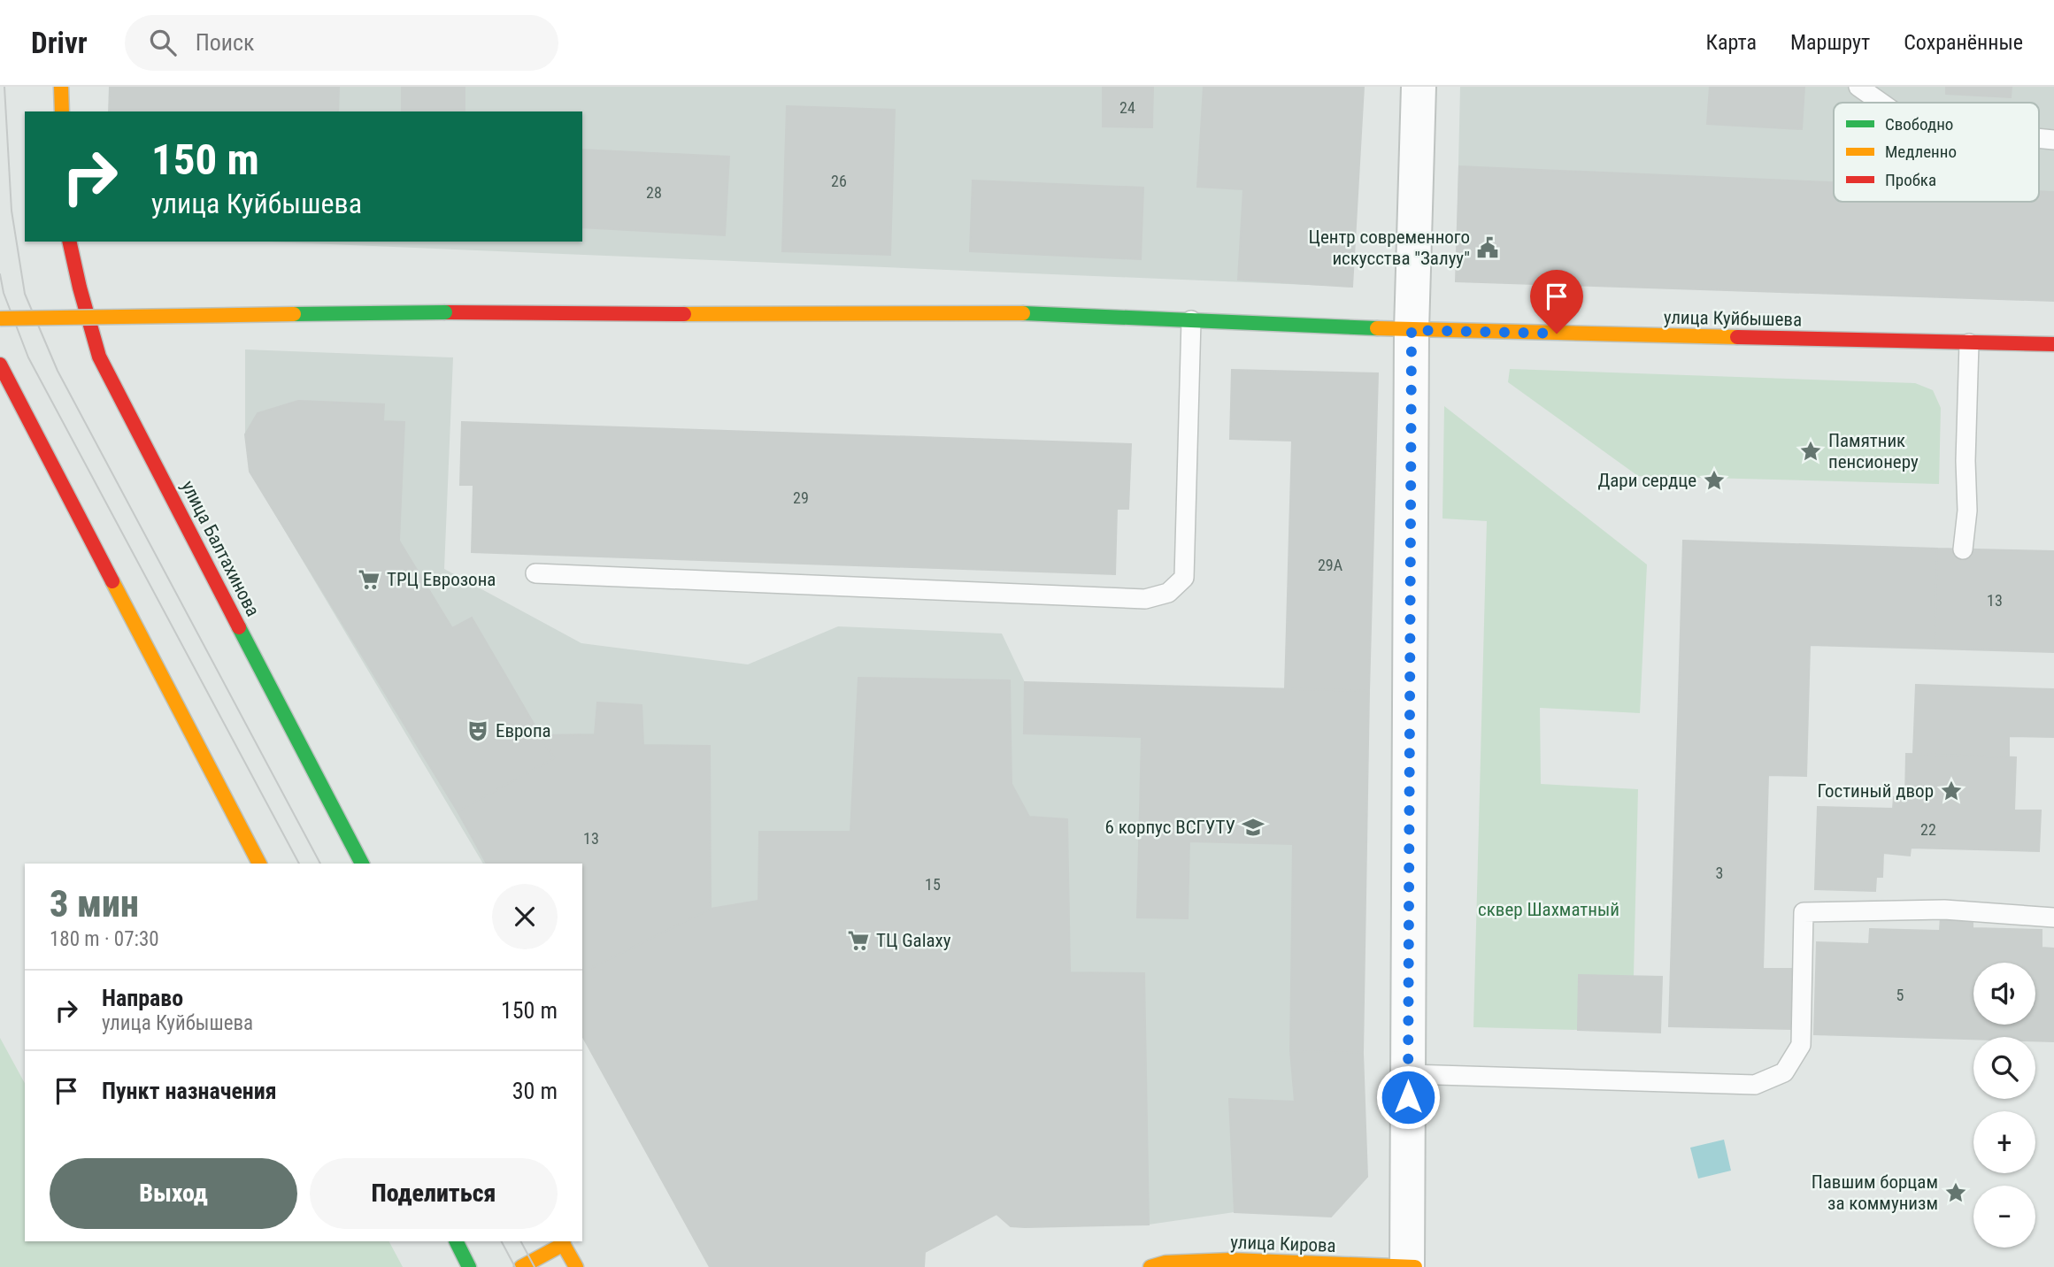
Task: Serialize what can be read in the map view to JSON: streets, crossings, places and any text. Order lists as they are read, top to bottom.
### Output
{
  "streets": {
    "main road": ["улица Куйбышева", "улица Балтахинова", "улица Кирова"]
  },
  "parks": ["сквер Шахматный"],
  "places": {
    "public building": ["Центр современного искусства \"Залуу\""],
    "place": [
      "Памятник пенсионеру",
      "Дари сердце",
      "Гостиный двор",
      "Павшим борцам за коммунизм"
    ],
    "supermarket": ["ТРЦ Еврозона", "ТЦ Galaxy"],
    "theatre": ["Европа"],
    "school or university": ["6 корпус ВСГУТУ"]
  },
  "house_numbers": [
    "24",
    "26",
    "28",
    "29",
    "29А",
    "13",
    "22",
    "13",
    "3",
    "15",
    "5"
  ],
  "legend": ["Свободно", "Медленно", "Пробка"],
  "page": {
    "header": "Drivr",
    "search": "Поиск",
    "nav": ["Карта", "Маршрут", "Сохранённые"],
    "turn": ["150 m", "улица Куйбышева"],
    "heading": ["3 мин", "180 m · 07:30"],
    "map_buttons": ["+", "−"],
    "list": [
      {
        "name": "Направо",
        "note": "улица Куйбышева",
        "value": "150 m"
      },
      {
        "name": "Пункт назначения",
        "value": "30 m"
      }
    ],
    "buttons": ["Выход", "Поделиться"]
  }
}
